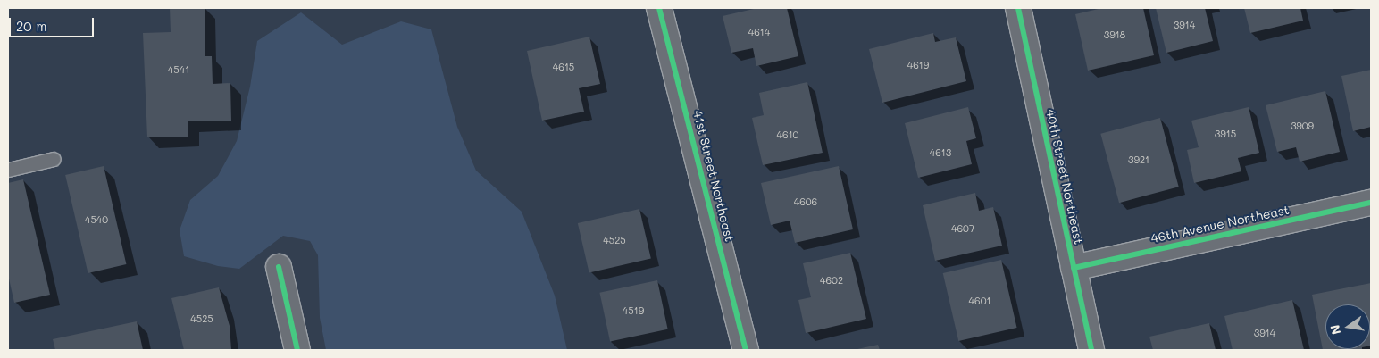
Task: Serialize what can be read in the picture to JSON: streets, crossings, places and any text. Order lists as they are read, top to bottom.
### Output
{
  "streets": {
    "street": ["41st Street Northeast", "40th Street Northeast", "46th Avenue Northeast"]
  },
  "crossings": [
    ["40th Street Northeast", "46th Avenue Northeast"]
  ],
  "house_numbers": [
    "3914",
    "4614",
    "3918",
    "4619",
    "4615",
    "4541",
    "3909",
    "3915",
    "4610",
    "4613",
    "3921",
    "4606",
    "4540",
    "4607",
    "4525",
    "4602",
    "4601",
    "4519",
    "4525",
    "3914"
  ],
  "scale_bar": "20 m",
  "north": "left"
}
